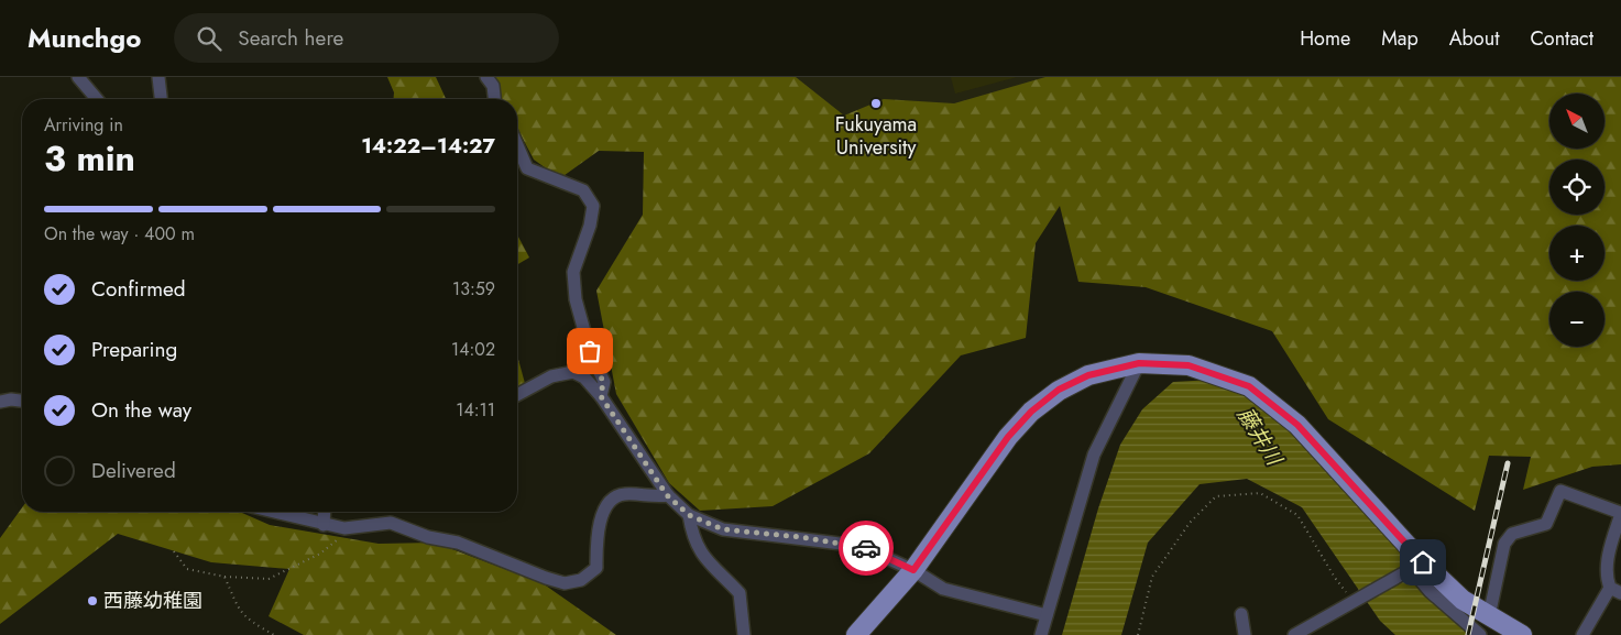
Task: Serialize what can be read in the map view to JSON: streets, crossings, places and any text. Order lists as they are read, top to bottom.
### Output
{
  "water": ["藤井川"],
  "places": ["Fukuyama University", "西藤幼稚園"],
  "north": "top left",
  "page": {
    "header": "Munchgo",
    "search": "Search here",
    "nav": [
      "Home",
      "Map",
      "About",
      "Contact"
    ],
    "map_buttons": ["+", "−"],
    "heading": ["3 min", "Arriving in", "14:22–14:27"],
    "bar": "On the way · 400 m",
    "list": [
      ["Confirmed", "13:59"],
      ["Preparing", "14:02"],
      ["On the way", "14:11"],
      "Delivered"
    ]
  }
}
